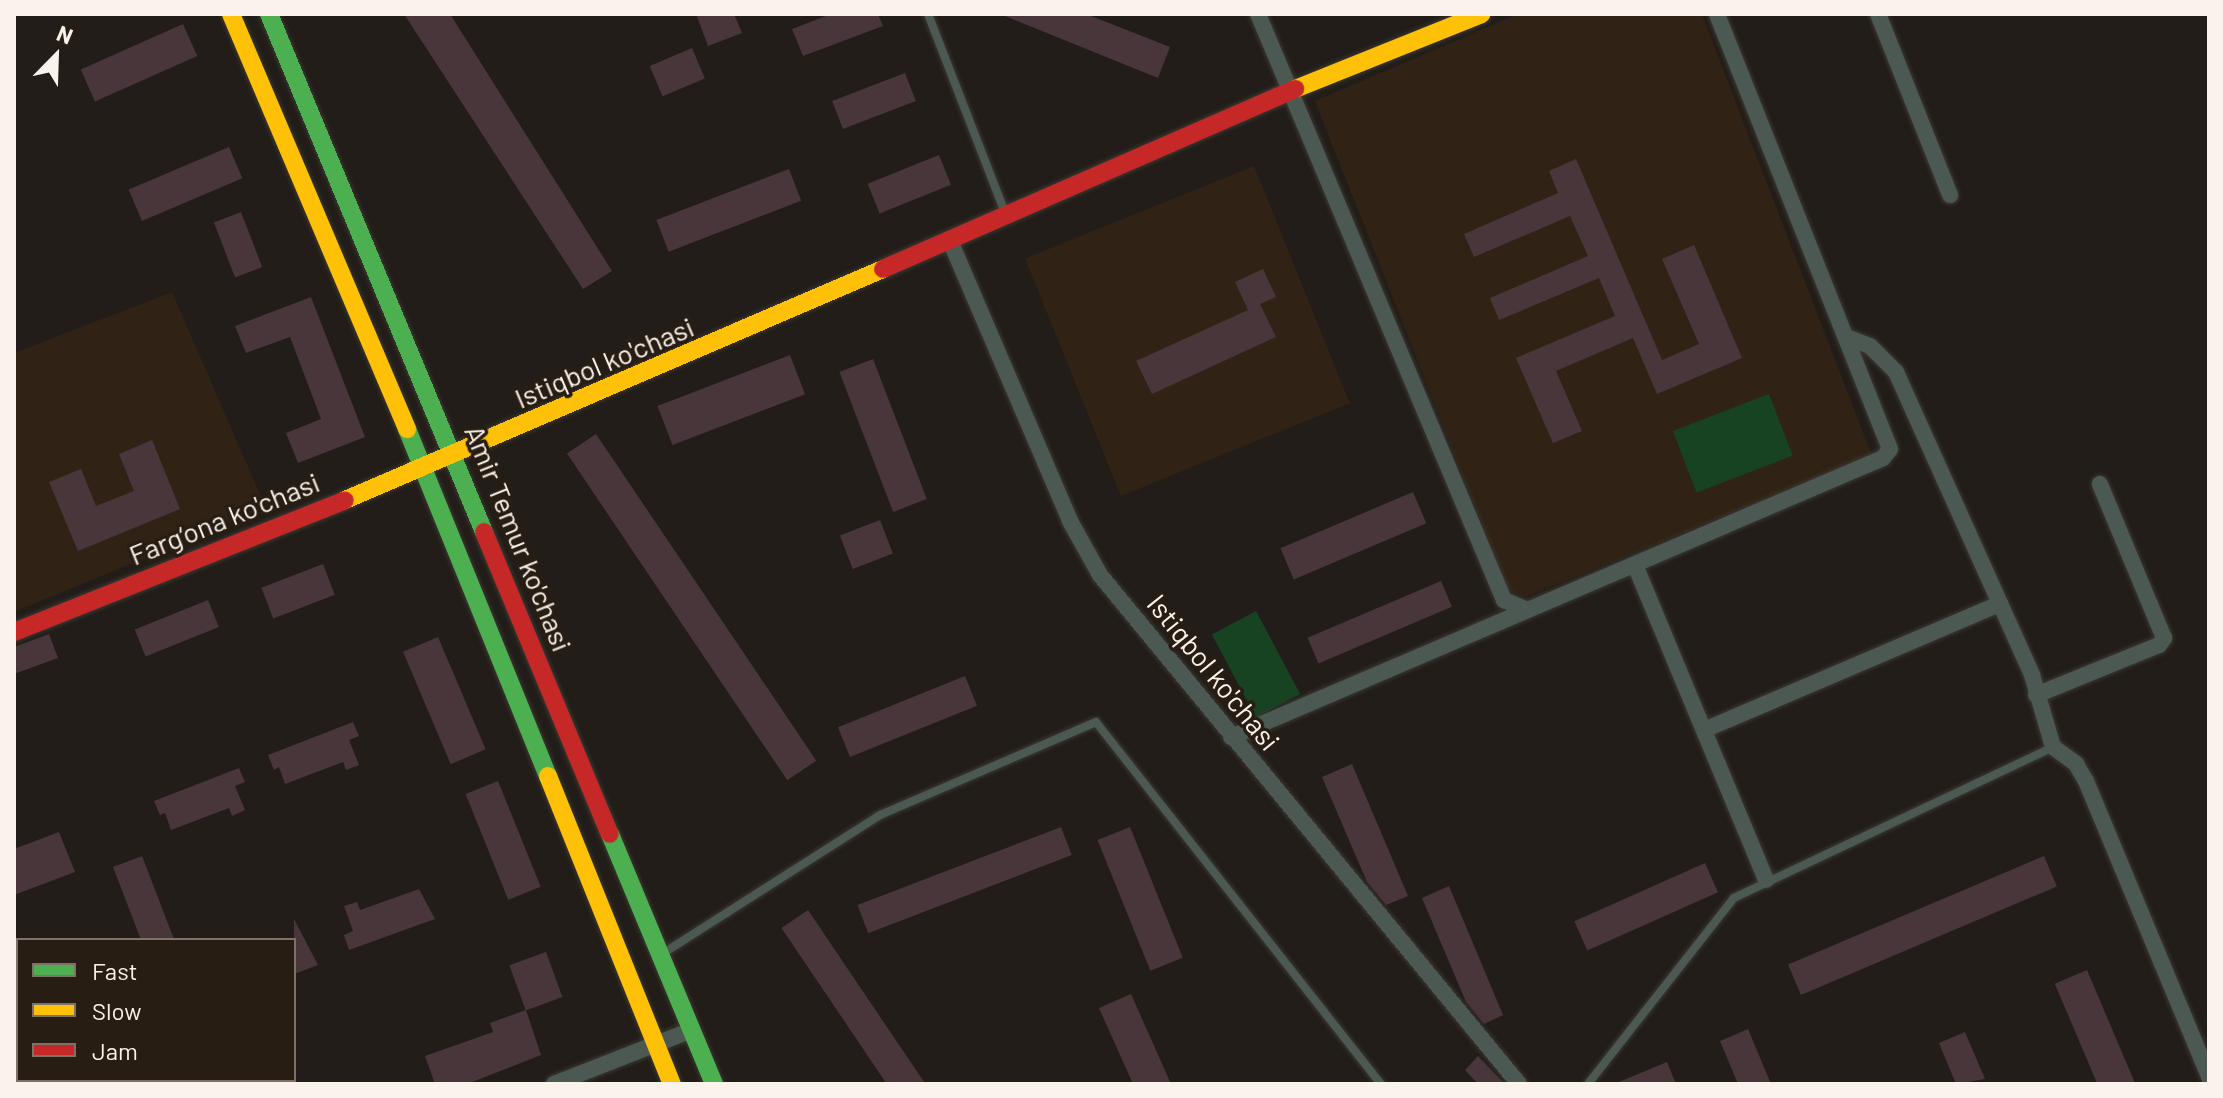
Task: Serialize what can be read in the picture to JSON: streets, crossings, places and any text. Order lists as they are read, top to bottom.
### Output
{
  "streets": {
    "main road": ["Istiqbol ko'chasi", "Farg‘ona ko'chasi", "Amir Temur ko'chasi"]
  },
  "crossings": [
    ["Istiqbol ko'chasi", "Farg‘ona ko'chasi"],
    ["Istiqbol ko'chasi", "Amir Temur ko'chasi"],
    ["Farg‘ona ko'chasi", "Amir Temur ko'chasi"]
  ],
  "legend": ["Fast", "Slow", "Jam"],
  "north": "top right"
}
